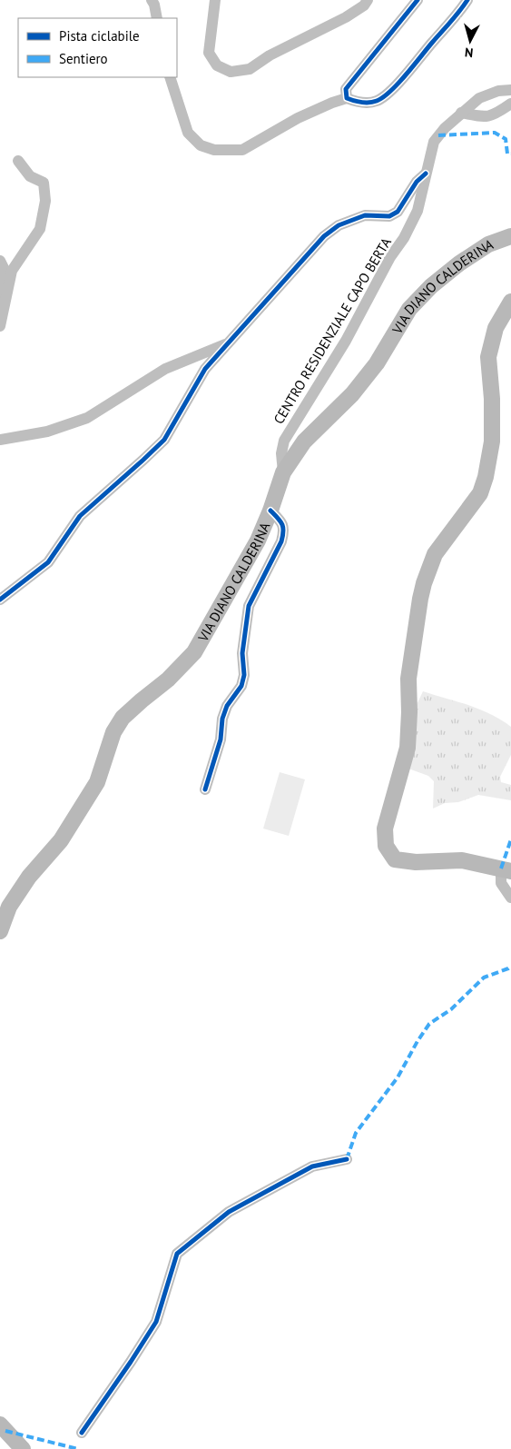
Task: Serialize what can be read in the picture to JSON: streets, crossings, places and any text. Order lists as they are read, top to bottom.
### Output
{
  "streets": {
    "main road": ["VIA DIANO CALDERINA"],
    "street": ["CENTRO RESIDENZIALE CAPO BERTA"]
  },
  "crossings": [
    ["VIA DIANO CALDERINA", "CENTRO RESIDENZIALE CAPO BERTA"]
  ],
  "legend": ["Pista ciclabile", "Sentiero"],
  "north": "bottom"
}
